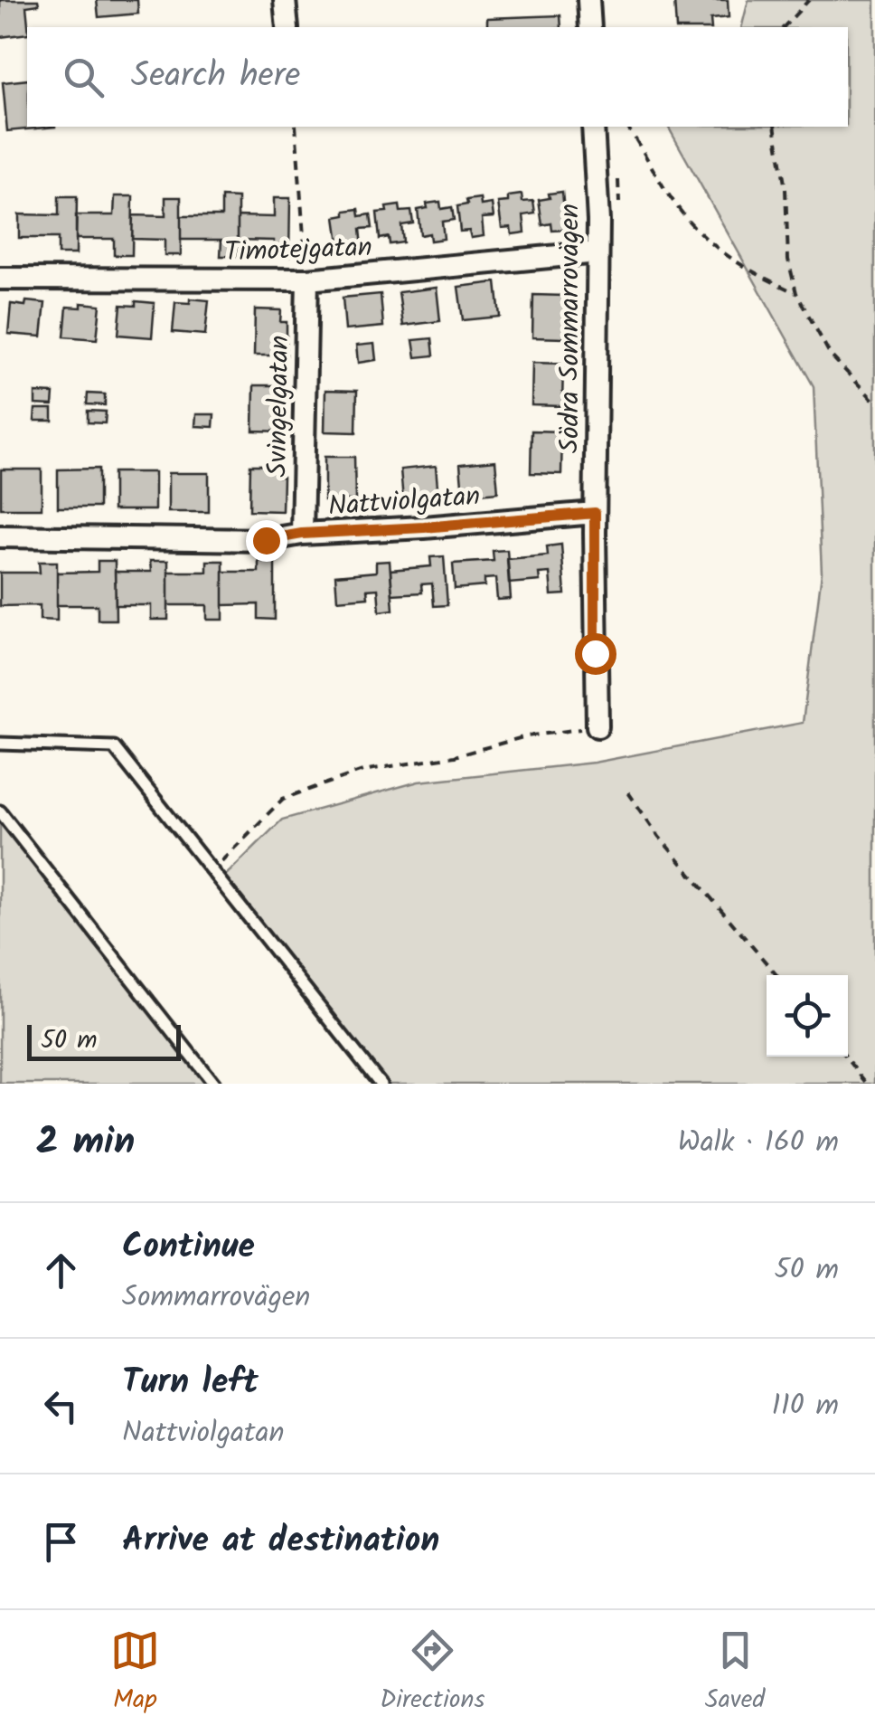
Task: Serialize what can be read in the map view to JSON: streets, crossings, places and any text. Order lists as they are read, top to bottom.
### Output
{
  "streets": {
    "street": [
      "Timotejgatan",
      "Södra Sommarrovägen",
      "Svingelgatan",
      "Nattviolgatan"
    ]
  },
  "crossings": [
    ["Timotejgatan", "Södra Sommarrovägen"],
    ["Timotejgatan", "Svingelgatan"],
    ["Södra Sommarrovägen", "Nattviolgatan"],
    ["Svingelgatan", "Nattviolgatan"]
  ],
  "scale_bar": "50 m",
  "page": {
    "search": "Search here",
    "scale": "50 m",
    "heading": ["2 min", "Walk · 160 m"],
    "list": [
      ["Continue", "Sommarrovägen", "50 m"],
      ["Turn left", "Nattviolgatan", "110 m"],
      "Arrive at destination"
    ],
    "nav": ["Map", "Directions", "Saved"]
  }
}
